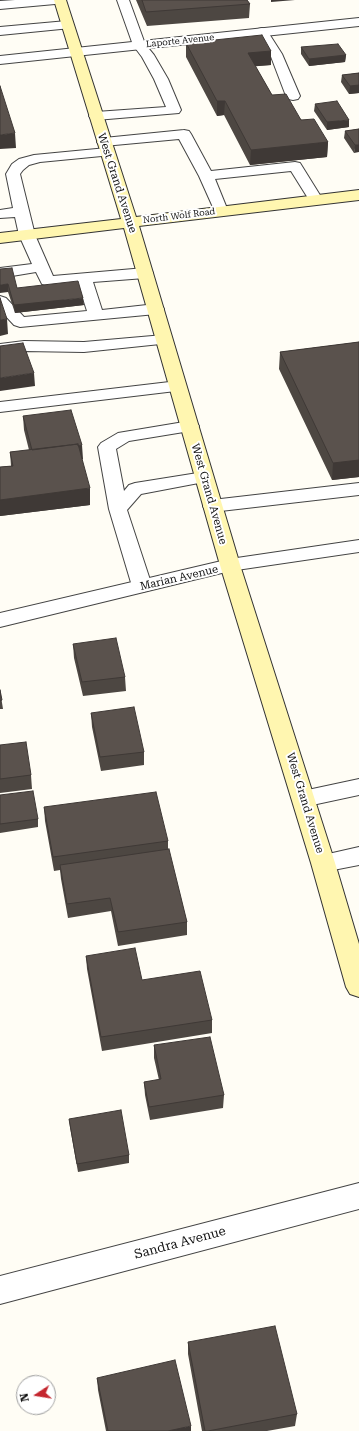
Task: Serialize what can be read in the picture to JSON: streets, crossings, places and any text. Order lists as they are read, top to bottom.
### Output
{
  "streets": {
    "main road": ["West Grand Avenue", "North Wolf Road"],
    "street": ["Laporte Avenue", "Marian Avenue", "Sandra Avenue"]
  },
  "crossings": [
    ["Laporte Avenue", "West Grand Avenue"],
    ["West Grand Avenue", "North Wolf Road"],
    ["West Grand Avenue", "Marian Avenue"]
  ],
  "north": "left"
}
